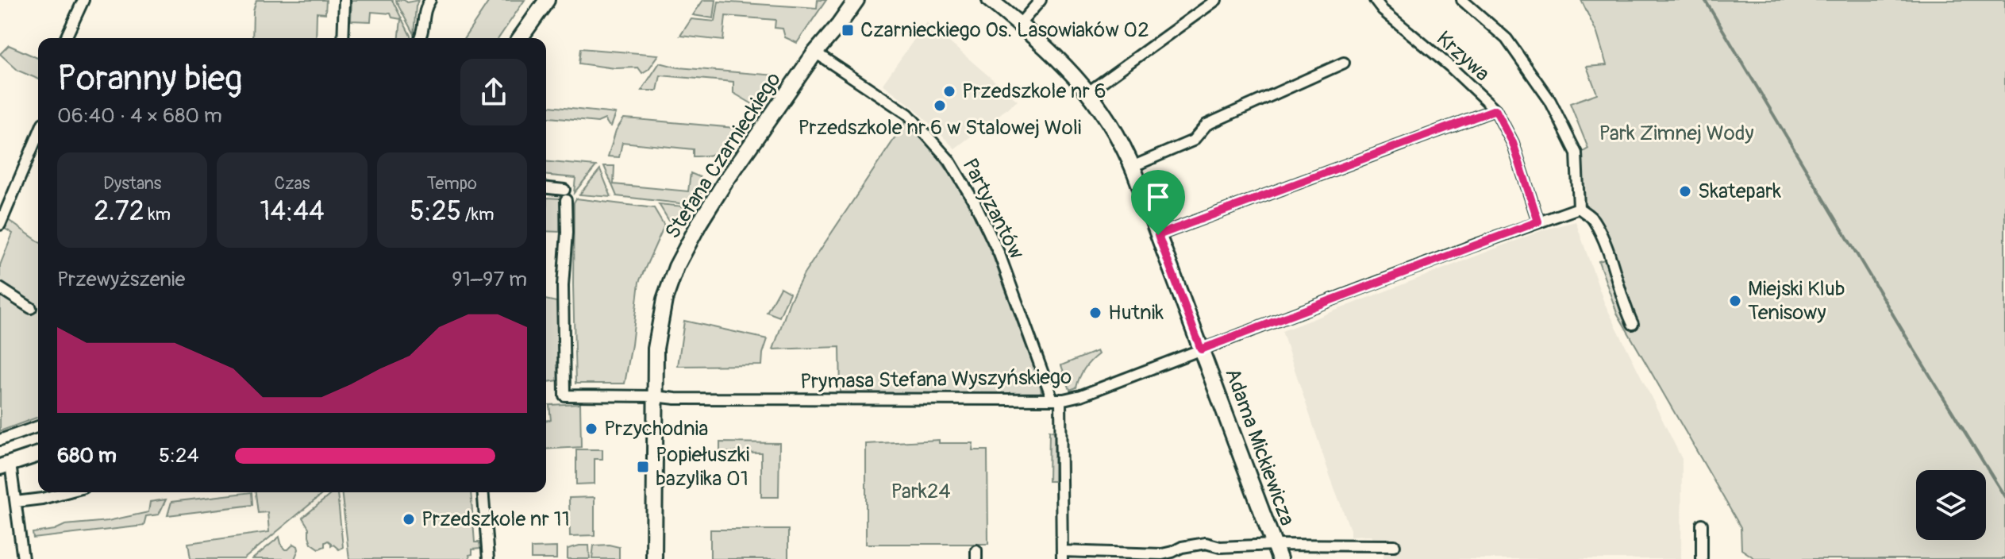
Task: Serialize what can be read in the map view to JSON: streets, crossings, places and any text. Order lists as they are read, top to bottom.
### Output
{
  "streets": {
    "street": [
      "Krzywa",
      "Stefana Czarnieckiego",
      "Partyzantów",
      "Prymasa Stefana Wyszyńskiego",
      "Adama Mickiewicza"
    ]
  },
  "crossings": [
    ["Krzywa", "Prymasa Stefana Wyszyńskiego"],
    ["Stefana Czarnieckiego", "Partyzantów"],
    ["Stefana Czarnieckiego", "Prymasa Stefana Wyszyńskiego"],
    ["Partyzantów", "Prymasa Stefana Wyszyńskiego"],
    ["Prymasa Stefana Wyszyńskiego", "Adama Mickiewicza"]
  ],
  "parks": ["Park Zimnej Wody", "Park24"],
  "places": {
    "transit": ["Czarnieckiego Os. Lasowiaków 02", "Popiełuszki bazylika 01"],
    "other": [
      "Przedszkole nr 6",
      "Przedszkole nr 6 w Stalowej Woli",
      "Skatepark",
      "Miejski Klub Tenisowy",
      "Hutnik",
      "Przychodnia",
      "Przedszkole nr 11"
    ]
  },
  "page": {
    "heading": ["Poranny bieg", "06:40 · 4 × 680 m"],
    "stats": [
      ["Dystans", "2.72 km"],
      ["Czas", "14:44"],
      ["Tempo", "5:25 /km"]
    ],
    "chart": ["Przewyższenie", "91–97 m"],
    "list": [
      {
        "name": "680 m",
        "note": "5:24"
      }
    ]
  }
}
